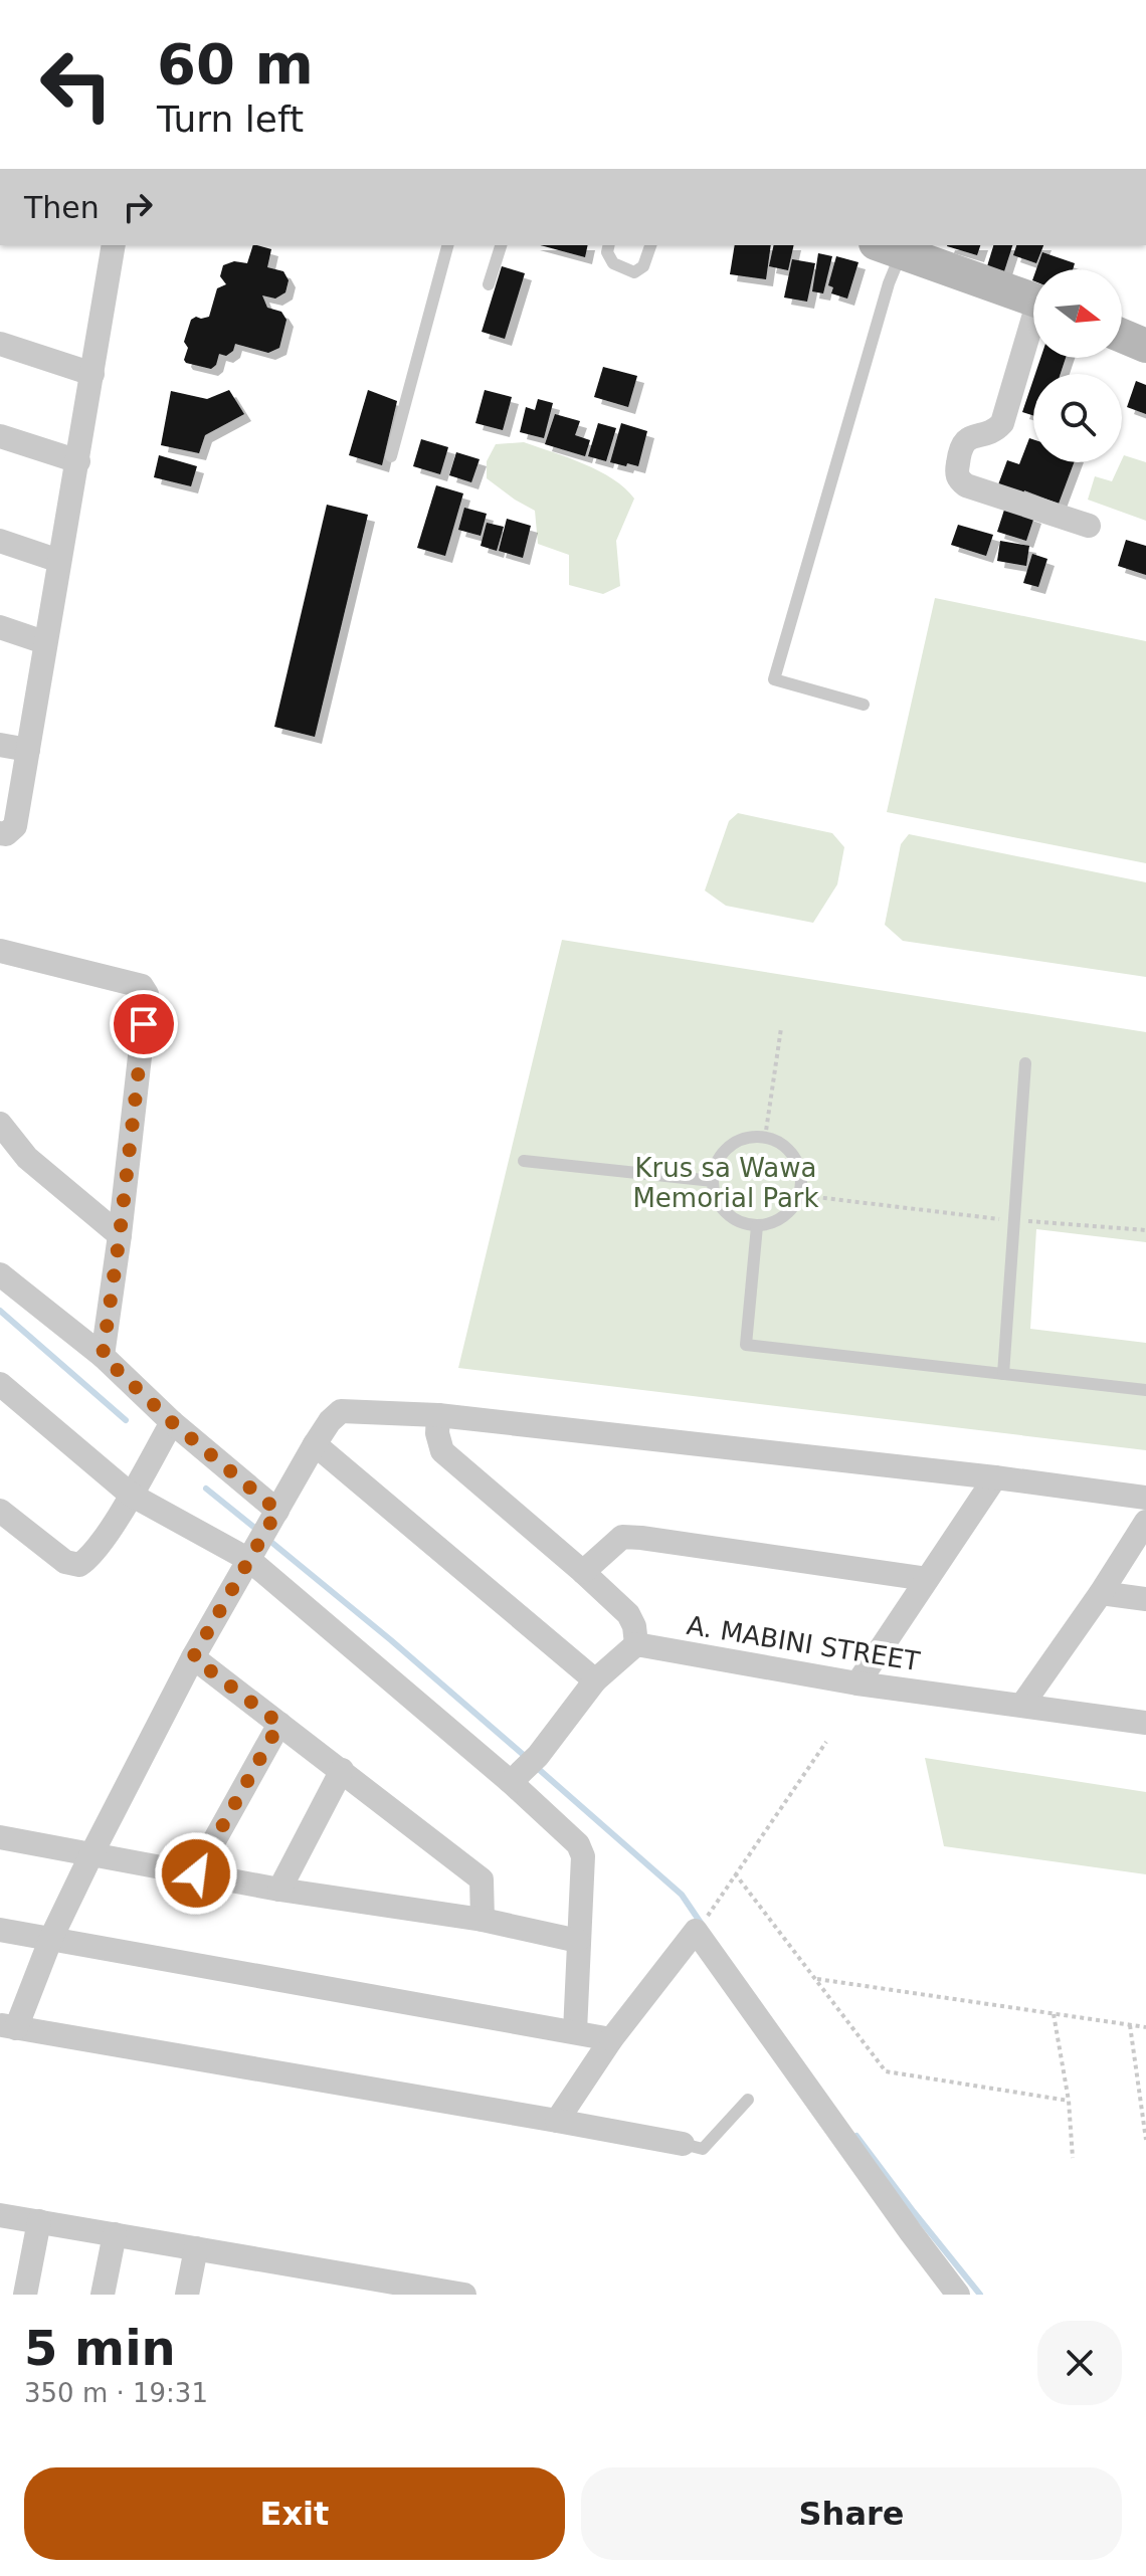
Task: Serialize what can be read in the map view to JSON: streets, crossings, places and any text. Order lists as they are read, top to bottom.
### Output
{
  "streets": {
    "street": ["A. MABINI STREET"]
  },
  "parks": ["Krus sa Wawa Memorial Park"],
  "north": "right",
  "page": {
    "turn": ["60 m", "Turn left"],
    "then": "Then",
    "heading": ["5 min", "350 m · 19:31"],
    "buttons": ["Exit", "Share"]
  }
}
